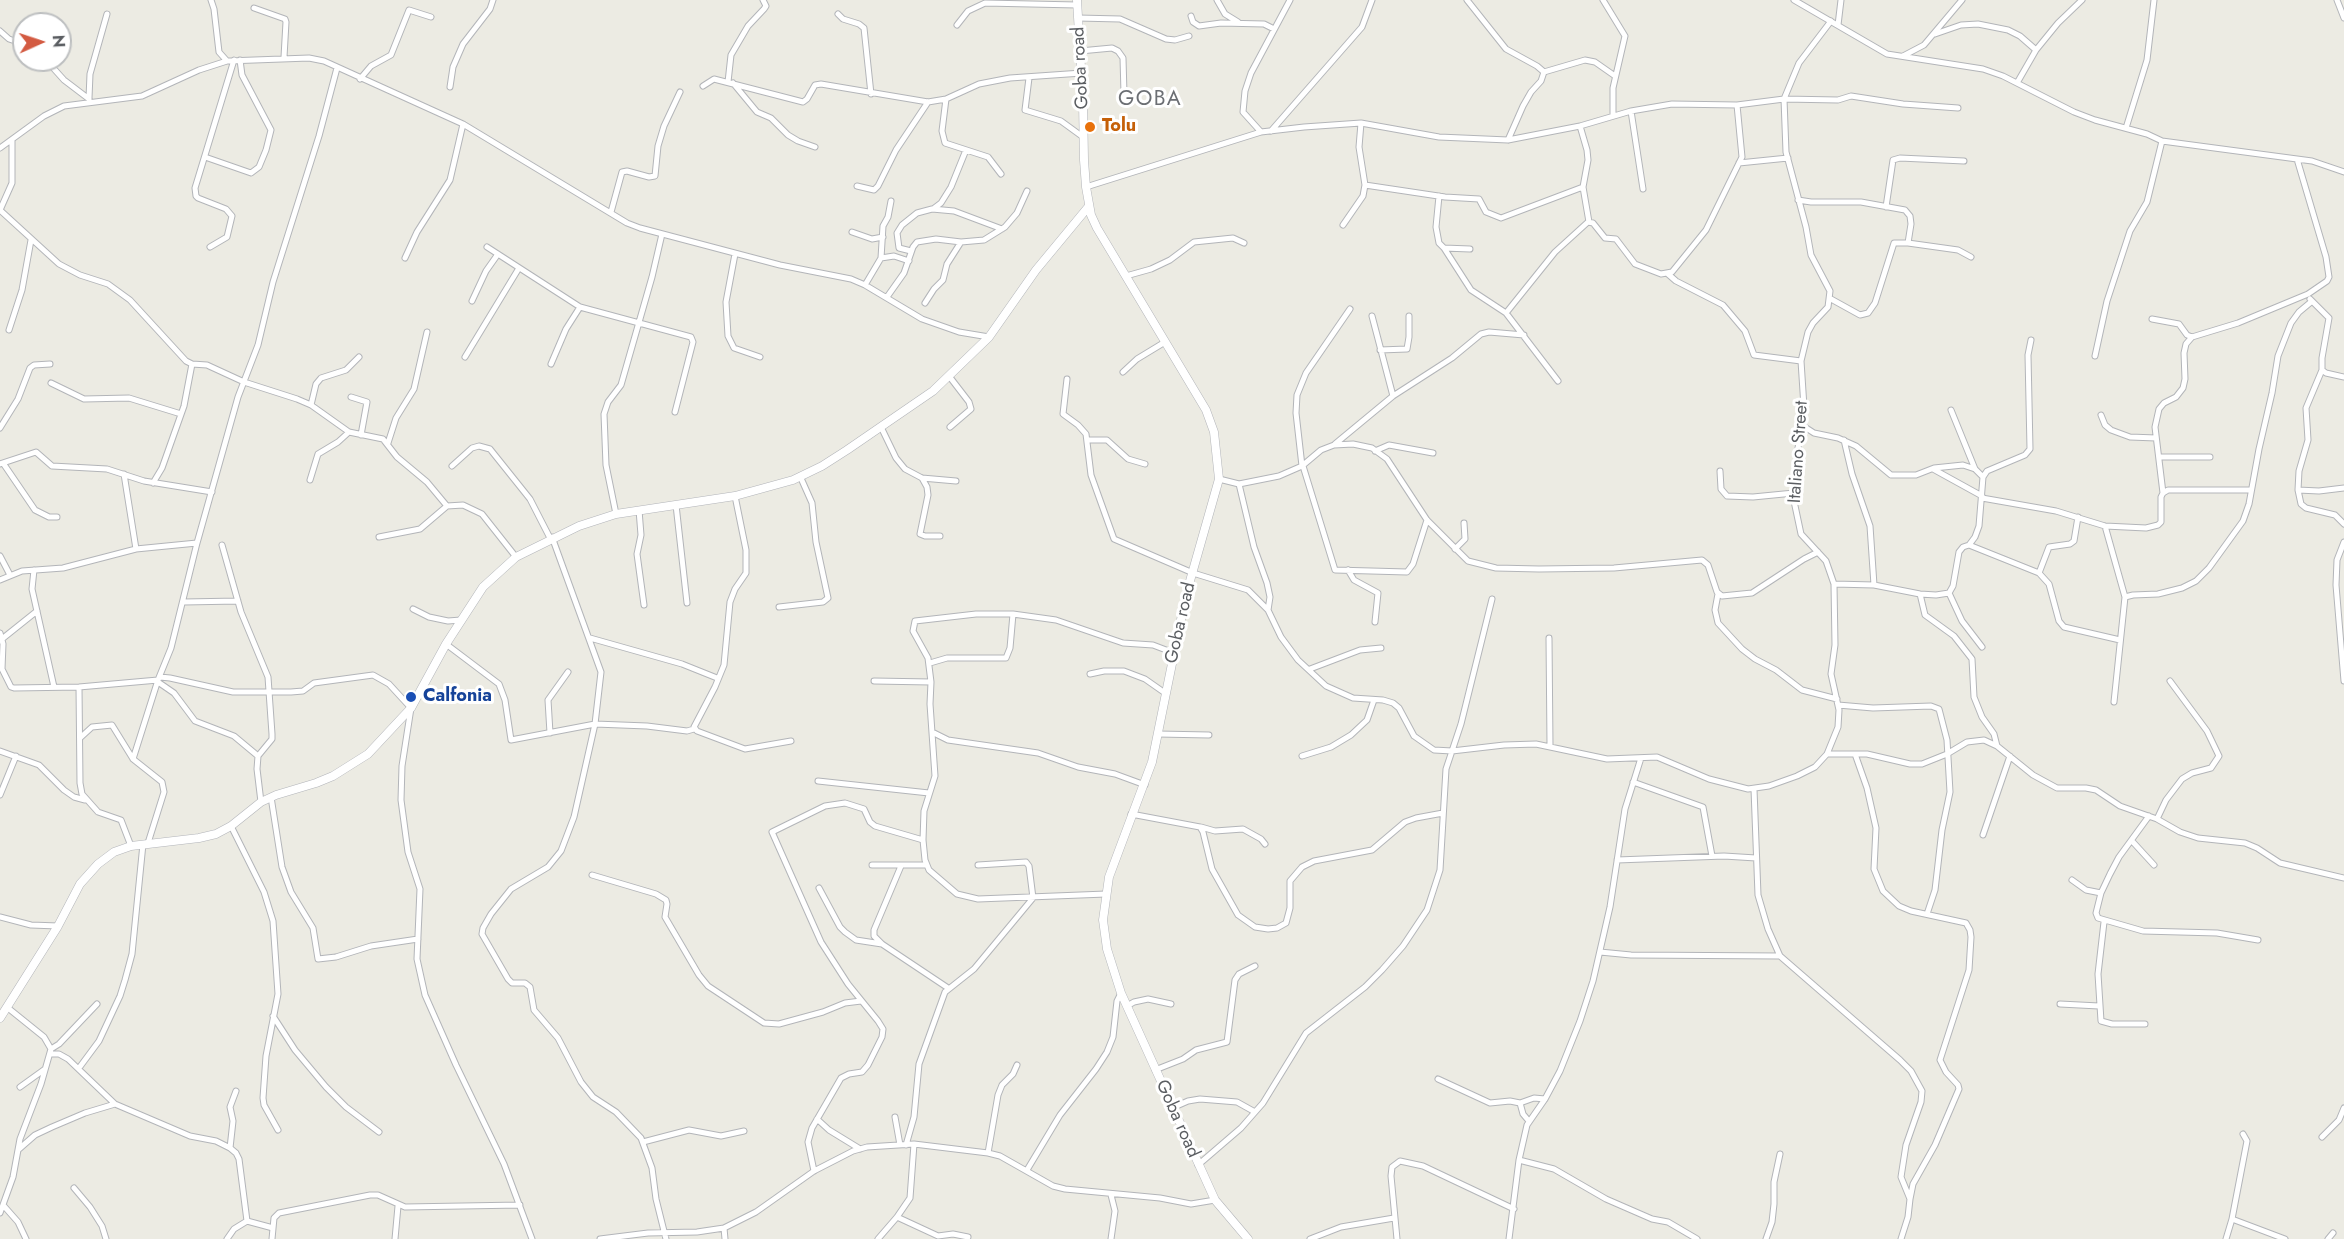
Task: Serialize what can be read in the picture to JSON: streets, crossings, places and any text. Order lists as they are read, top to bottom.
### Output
{
  "streets": {
    "street": ["Goba road", "Italiano Street"]
  },
  "districts": ["GOBA"],
  "places": ["Tolu", "Calfonia"],
  "north": "right"
}
